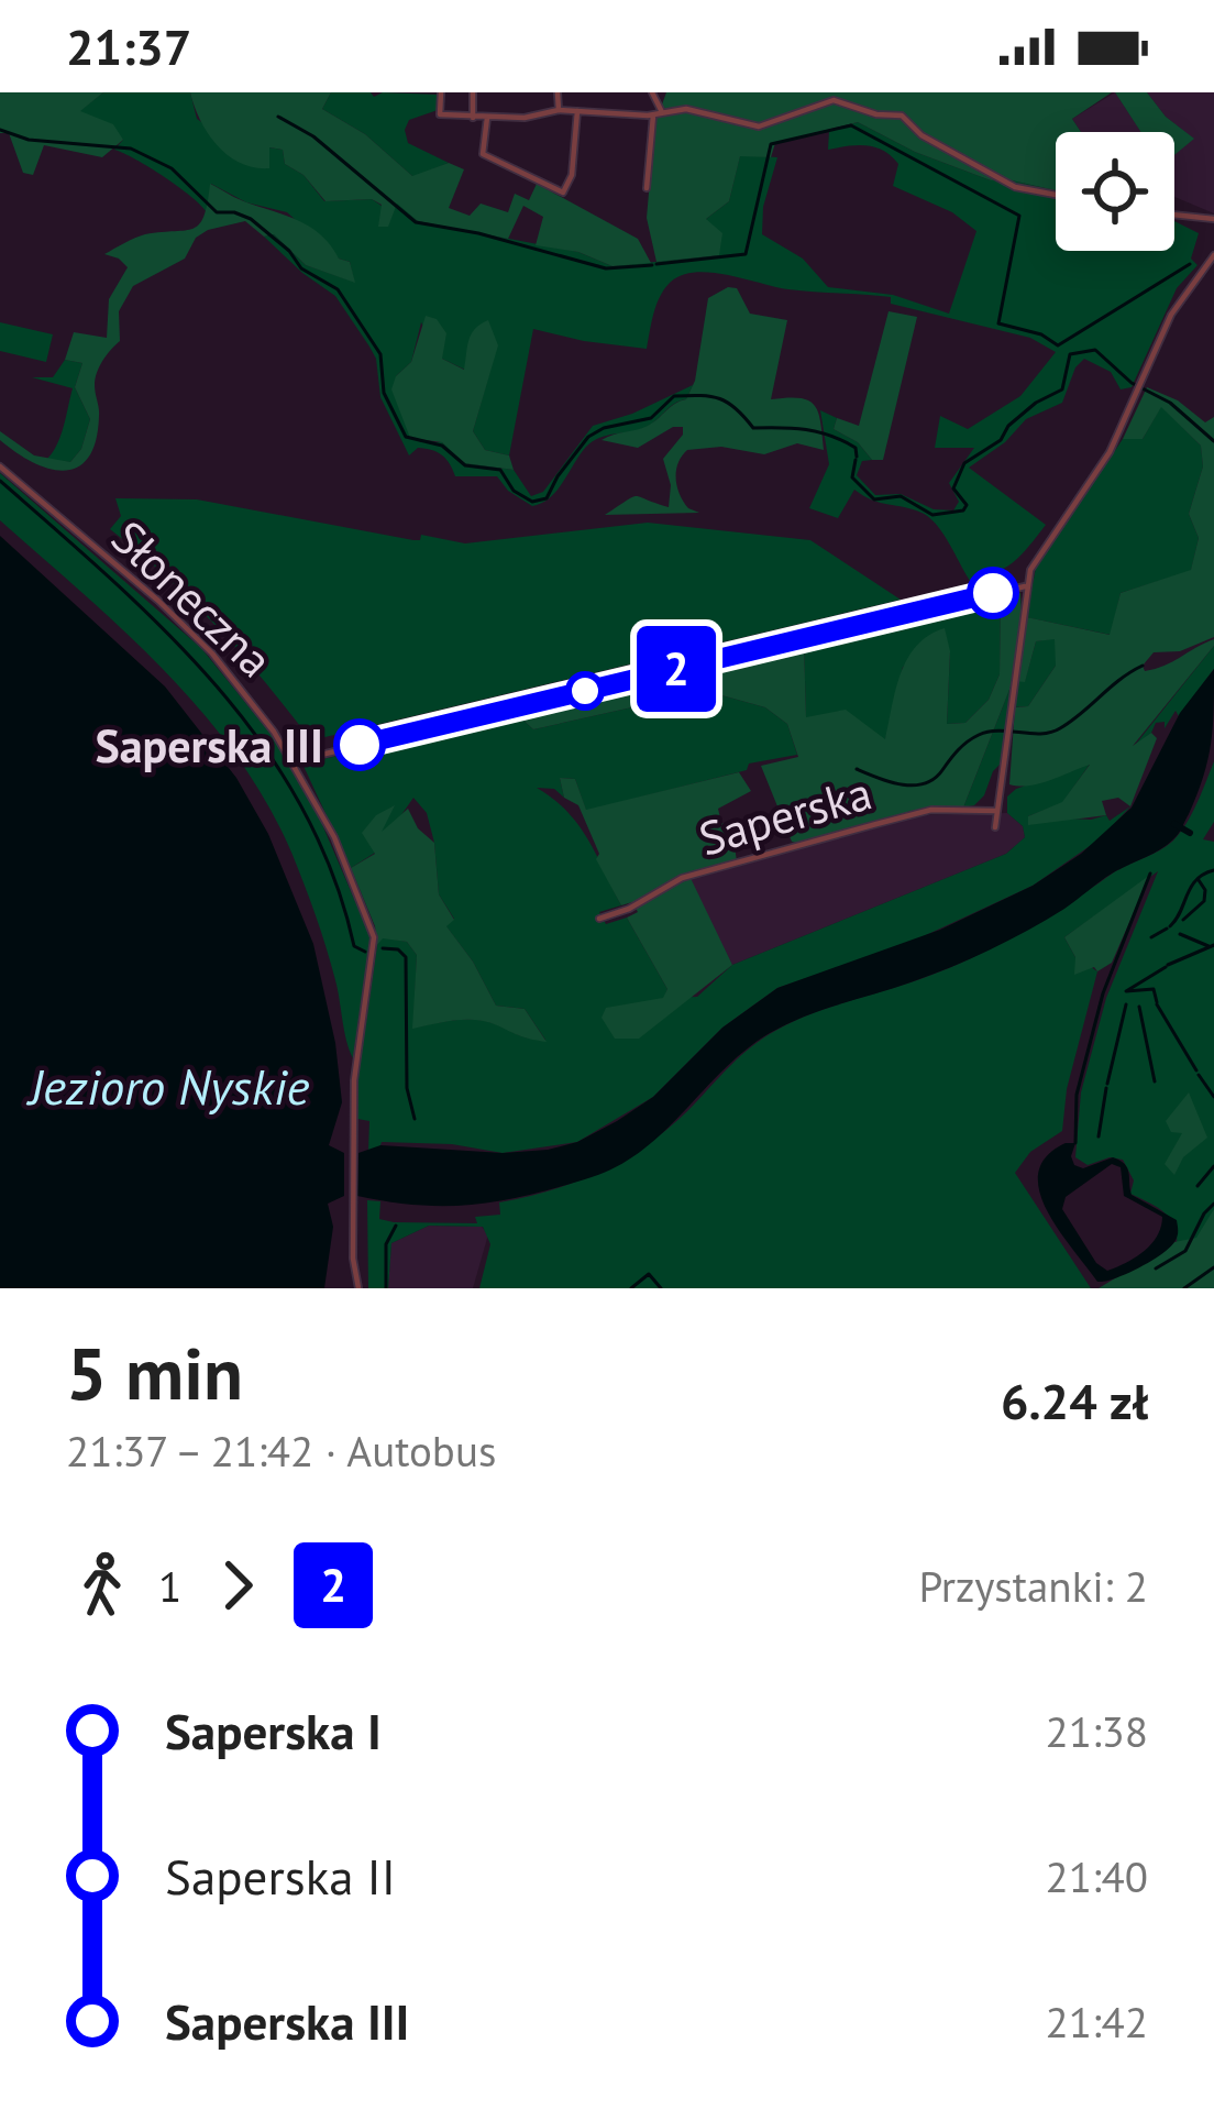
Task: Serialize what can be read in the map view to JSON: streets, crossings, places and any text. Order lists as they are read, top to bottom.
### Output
{
  "streets": {
    "street": ["Słoneczna", "Saperska"]
  },
  "water": ["Jezioro Nyskie"],
  "places": ["Saperska III"],
  "lines": ["bus line 2"],
  "page": {
    "status": "21:37",
    "on_map": "2",
    "heading": ["5 min", "21:37 – 21:42 · Autobus", "6.24 zł"],
    "legs": ["1", "2", "Przystanki: 2"],
    "list": [
      {
        "name": "Saperska I",
        "value": "21:38"
      },
      {
        "name": "Saperska II",
        "value": "21:40"
      },
      {
        "name": "Saperska III",
        "value": "21:42"
      }
    ]
  }
}
